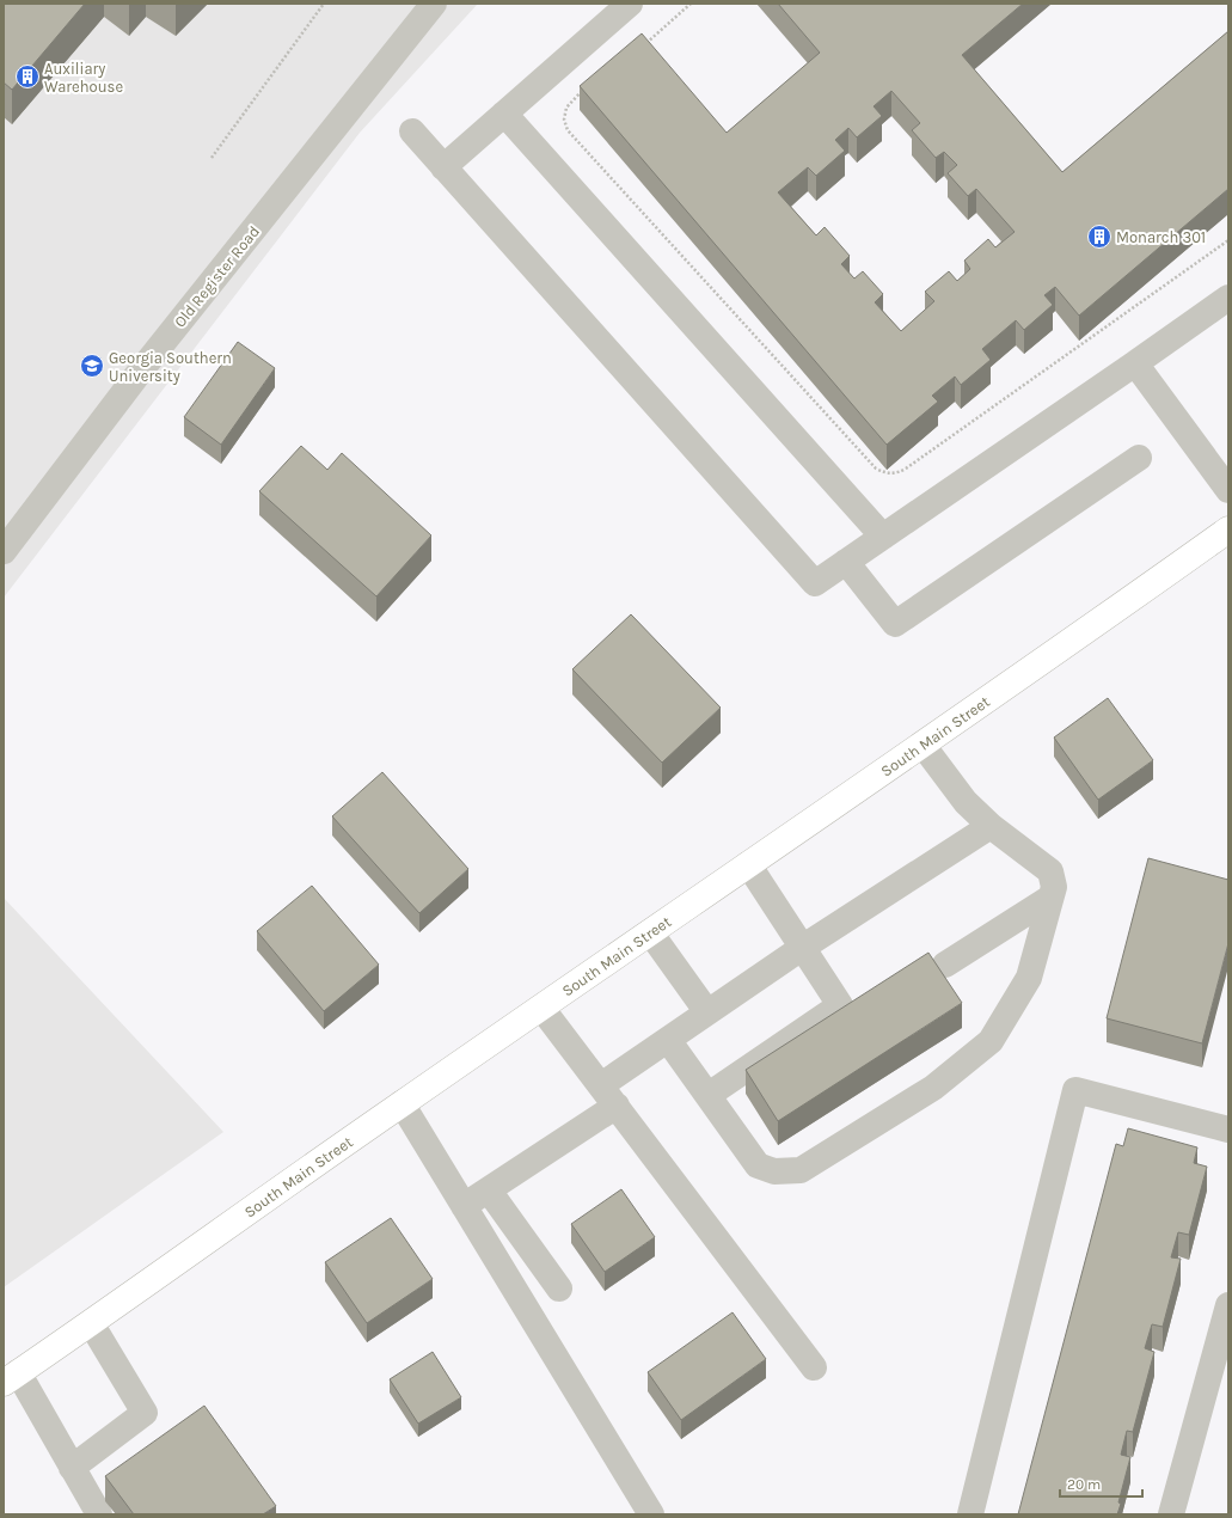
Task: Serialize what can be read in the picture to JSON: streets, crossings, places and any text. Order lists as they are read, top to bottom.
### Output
{
  "streets": {
    "main road": ["South Main Street"],
    "street": ["Old Register Road"]
  },
  "places": {
    "building": ["Auxiliary Warehouse", "Monarch 301"],
    "school or university": ["Georgia Southern University"]
  },
  "scale_bar": "20 m"
}
